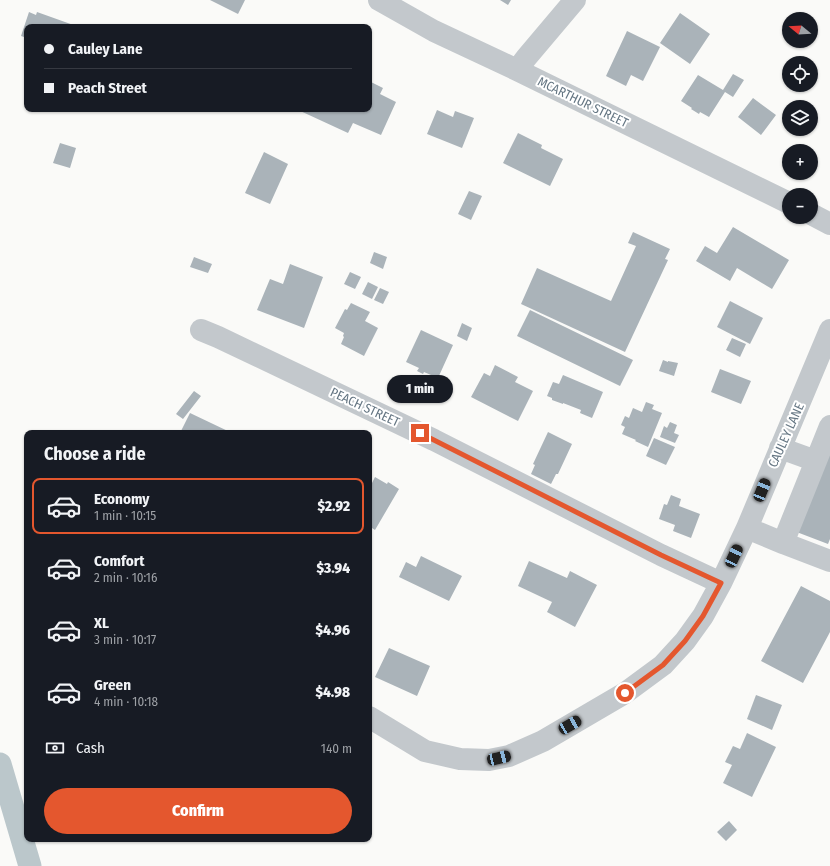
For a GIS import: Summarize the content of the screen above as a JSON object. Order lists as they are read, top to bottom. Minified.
{"streets":{"street":["MCARTHUR STREET","PEACH STREET","CAULEY LANE"]},"crossings":[["PEACH STREET","CAULEY LANE"]],"north":"left","page":{"map_buttons":["+","−"],"banner":["Cauley Lane","Peach Street"],"bubble":"1 min","heading":"Choose a ride","list":[{"name":"Economy","note":"1 min · 10:15","value":"$2.92"},{"name":"Comfort","note":"2 min · 10:16","value":"$3.94"},{"name":"XL","note":"3 min · 10:17","value":"$4.96"},{"name":"Green","note":"4 min · 10:18","value":"$4.98"}],"pay":["Cash","140 m"],"buttons":"Confirm"}}
